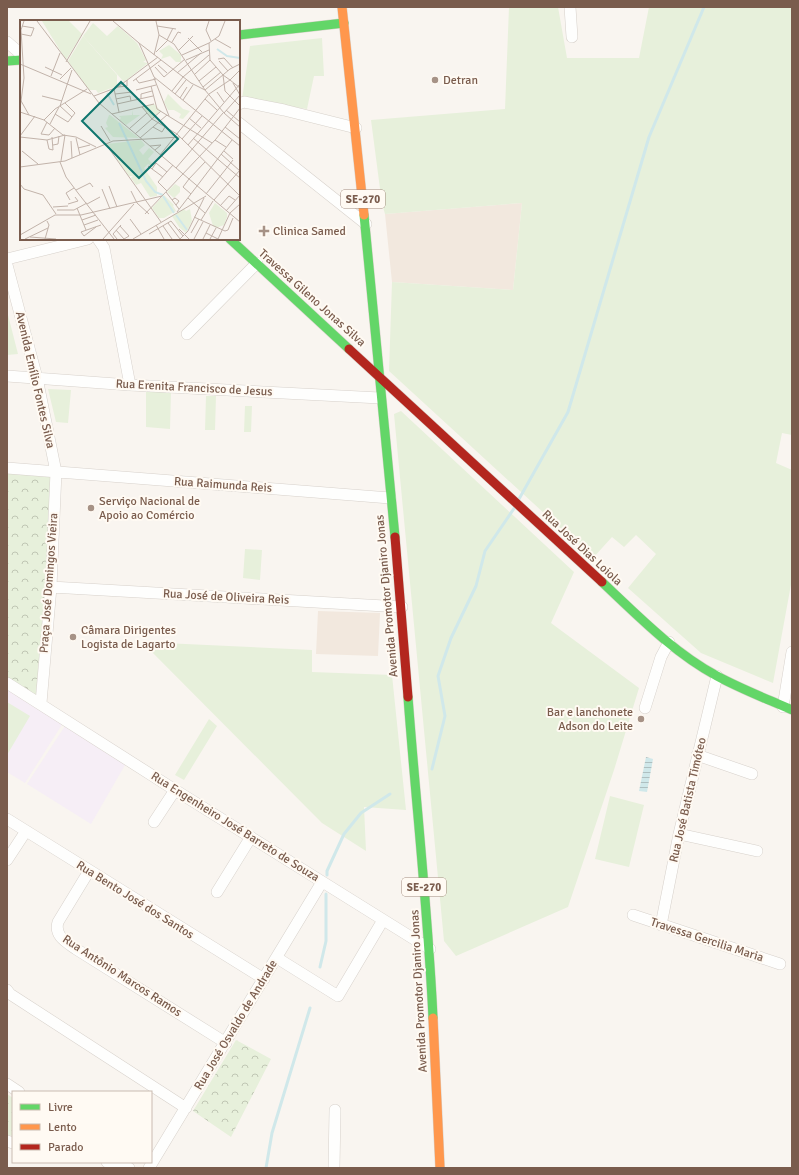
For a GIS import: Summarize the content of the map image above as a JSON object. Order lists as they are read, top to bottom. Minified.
{"streets":{"main road":["SE-270","Travessa Gileno Jonas Silva","Rua José Dias Loiola","Avenida Promotor Djaniro Jonas"],"street":["Avenida Emílio Fontes Silva","Rua Erenita Francisco de Jesus","Rua Raimunda Reis","Praça José Domingos Vieira","Rua José de Oliveira Reis","Rua José Batista Timóteo","Rua Engenheiro José Barreto de Souza","Rua Bento José dos Santos","Travessa Gercilia Maria","Rua Antônio Marcos Ramos","Rua José Osvaldo de Andrade"]},"crossings":[["SE-270","Avenida Promotor Djaniro Jonas"],["Travessa Gileno Jonas Silva","Rua José Dias Loiola"],["Travessa Gileno Jonas Silva","Avenida Promotor Djaniro Jonas"],["Avenida Emílio Fontes Silva","Rua Erenita Francisco de Jesus"],["Avenida Emílio Fontes Silva","Rua Raimunda Reis"],["Avenida Emílio Fontes Silva","Praça José Domingos Vieira"],["Rua Erenita Francisco de Jesus","Avenida Promotor Djaniro Jonas"],["Rua Raimunda Reis","Praça José Domingos Vieira"],["Rua Raimunda Reis","Avenida Promotor Djaniro Jonas"],["Rua José Dias Loiola","Avenida Promotor Djaniro Jonas"],["Rua José Dias Loiola","Rua José Batista Timóteo"],["Praça José Domingos Vieira","Rua José de Oliveira Reis"],["Praça José Domingos Vieira","Rua Engenheiro José Barreto de Souza"],["Avenida Promotor Djaniro Jonas","Rua José de Oliveira Reis"],["Avenida Promotor Djaniro Jonas","Rua Engenheiro José Barreto de Souza"],["Rua José Batista Timóteo","Travessa Gercilia Maria"],["Rua Engenheiro José Barreto de Souza","Rua José Osvaldo de Andrade"],["Rua Bento José dos Santos","Rua Antônio Marcos Ramos"],["Rua Bento José dos Santos","Rua José Osvaldo de Andrade"],["Rua Antônio Marcos Ramos","Rua José Osvaldo de Andrade"]],"places":{"other":["Detran","Serviço Nacional de Apoio ao Comércio","Câmara Dirigentes Logista de Lagarto","Bar e lanchonete Adson do Leite"],"health":["Clinica Samed"]},"legend":["Livre","Lento","Parado"]}
